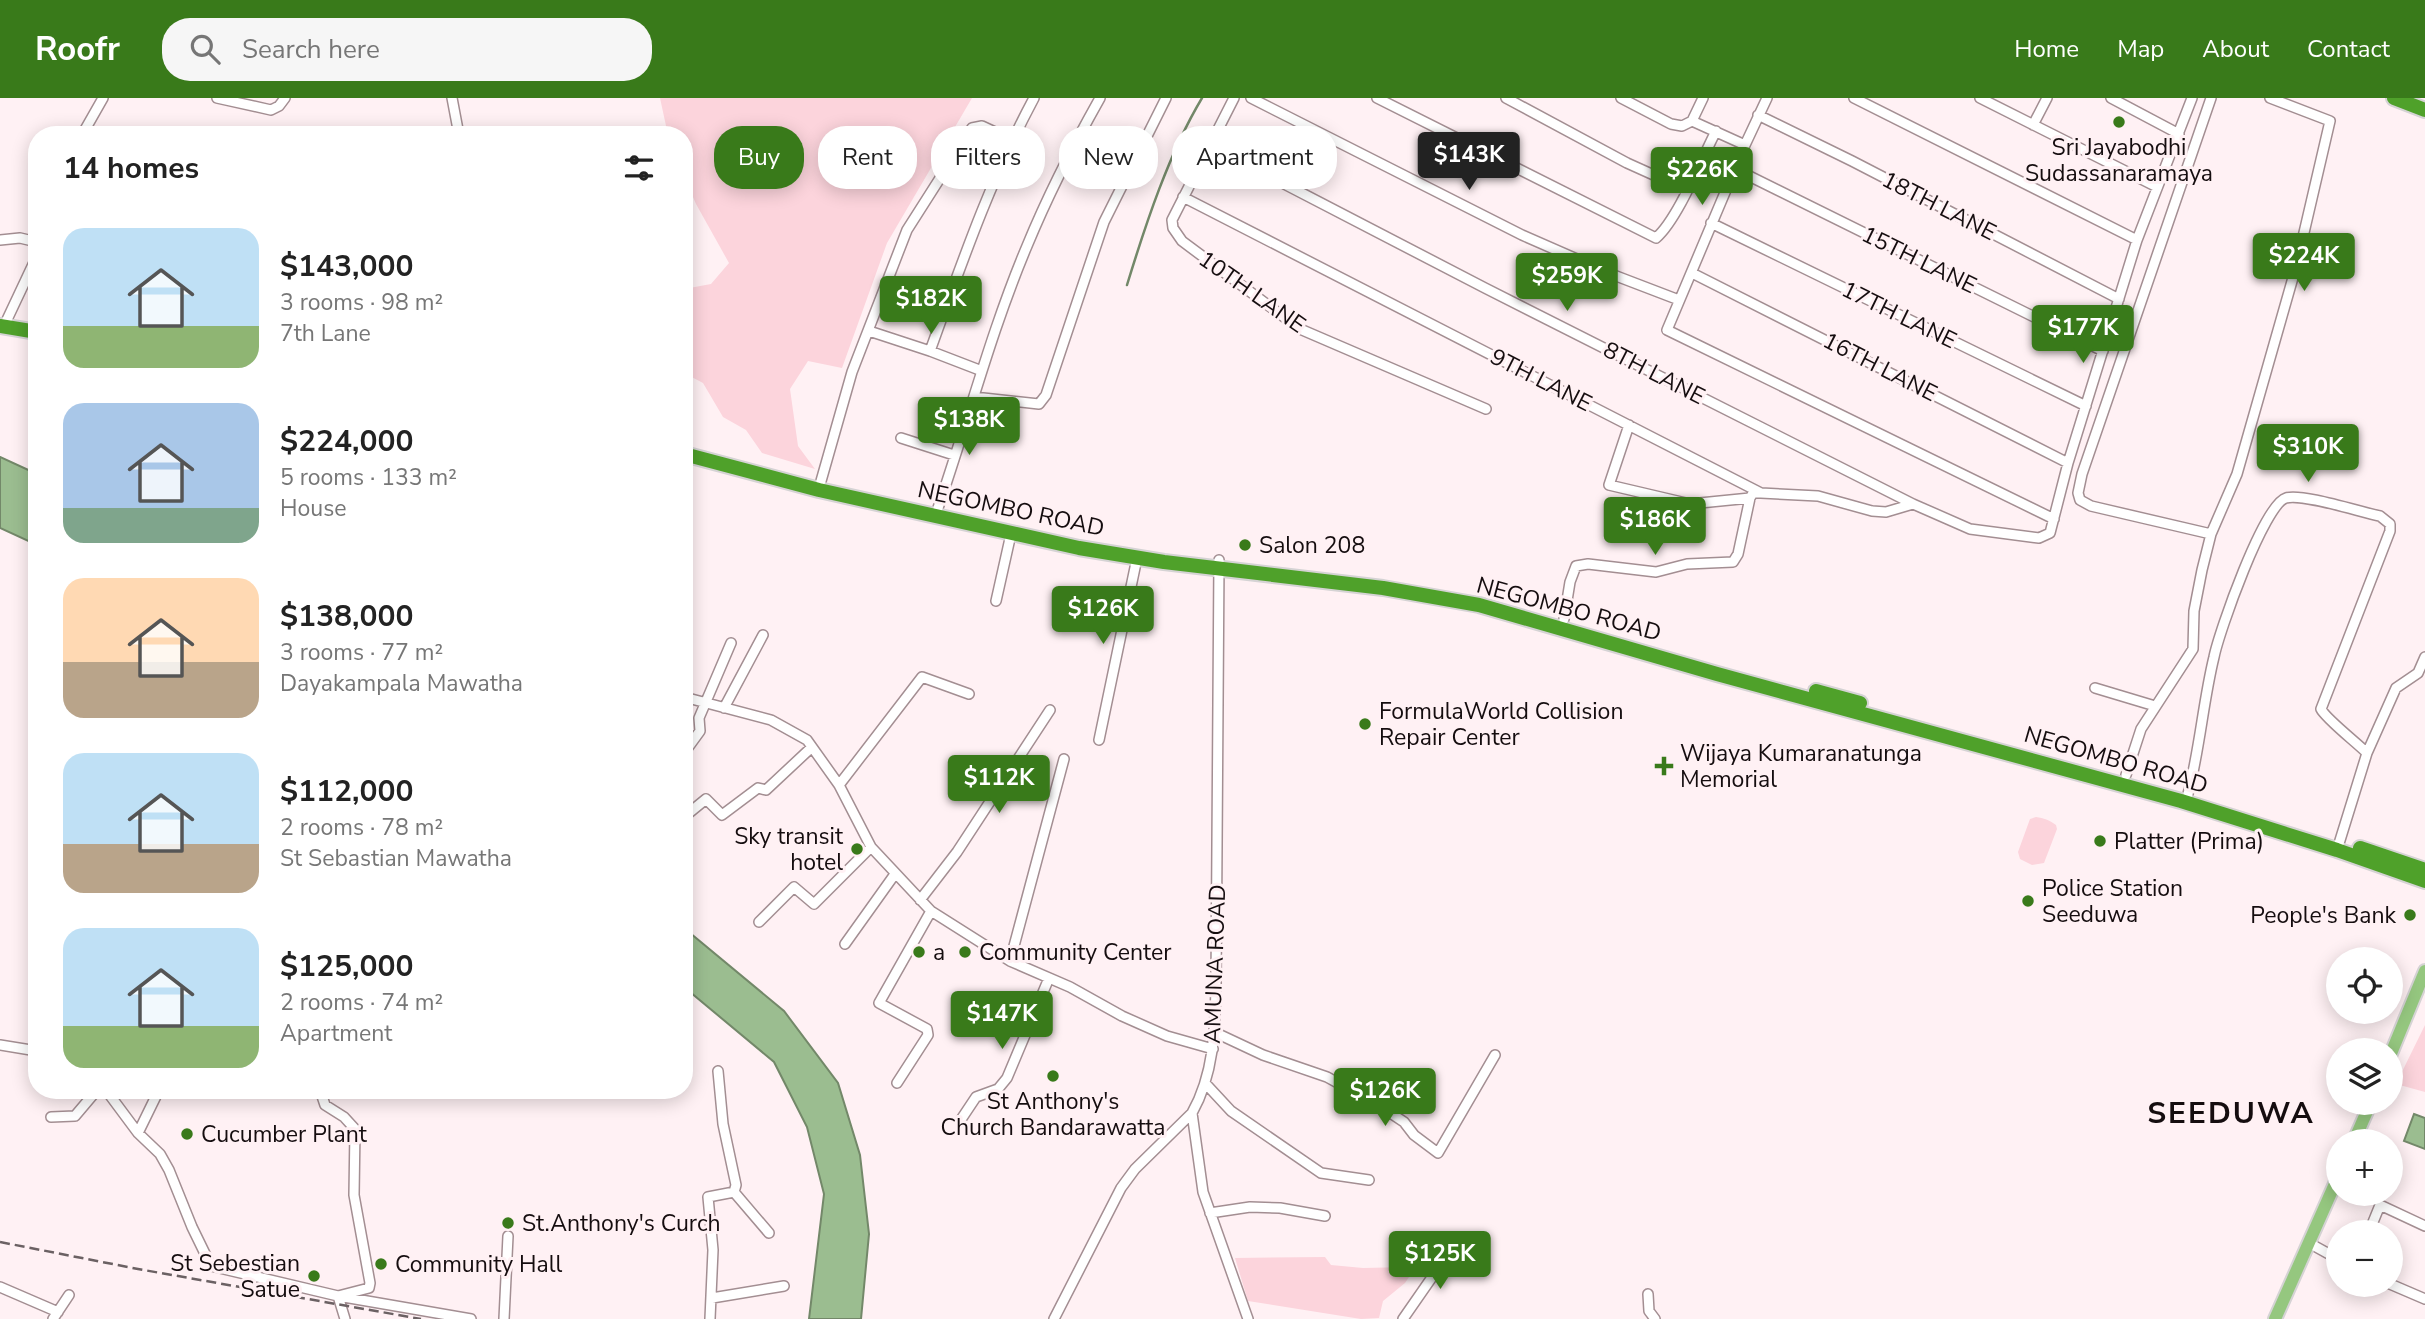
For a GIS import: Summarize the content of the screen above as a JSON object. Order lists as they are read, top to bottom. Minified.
{"streets":{"highway":["NEGOMBO ROAD"],"street":["18TH LANE","15TH LANE","10TH LANE","17TH LANE","16TH LANE","8TH LANE","9TH LANE","AMUNA ROAD"]},"crossings":[["10TH LANE","9TH LANE"],["8TH LANE","9TH LANE"],["NEGOMBO ROAD","AMUNA ROAD"]],"districts":["SEEDUWA"],"places":{"other":["Sri Jayabodhi Sudassanaramaya","Salon 208","FormulaWorld Collision Repair Center","Platter (Prima)","Sky transit hotel","Police Station Seeduwa","People's Bank","a","Community Center","St Anthony's Church Bandarawatta","Cucumber Plant","St.Anthony's Curch","Community Hall","St Sebestian Satue"],"health":["Wijaya Kumaranatunga Memorial"]},"page":{"header":"Roofr","search":"Search here","nav":["Home","Map","About","Contact"],"chip":["Buy","Rent","Filters","New","Apartment"],"heading":"14 homes","price":["$143K","$226K","$224K","$259K","$182K","$177K","$138K","$310K","$186K","$126K","$112K","$147K","$126K","$125K"],"list":[{"name":"$143,000","note":"3 rooms · 98 m² · 7th Lane"},{"name":"$224,000","note":"5 rooms · 133 m² · House"},{"name":"$138,000","note":"3 rooms · 77 m² · Dayakampala Mawatha"},{"name":"$112,000","note":"2 rooms · 78 m² · St Sebastian Mawatha"},{"name":"$125,000","note":"2 rooms · 74 m² · Apartment"}],"map_buttons":["+","−"]}}
